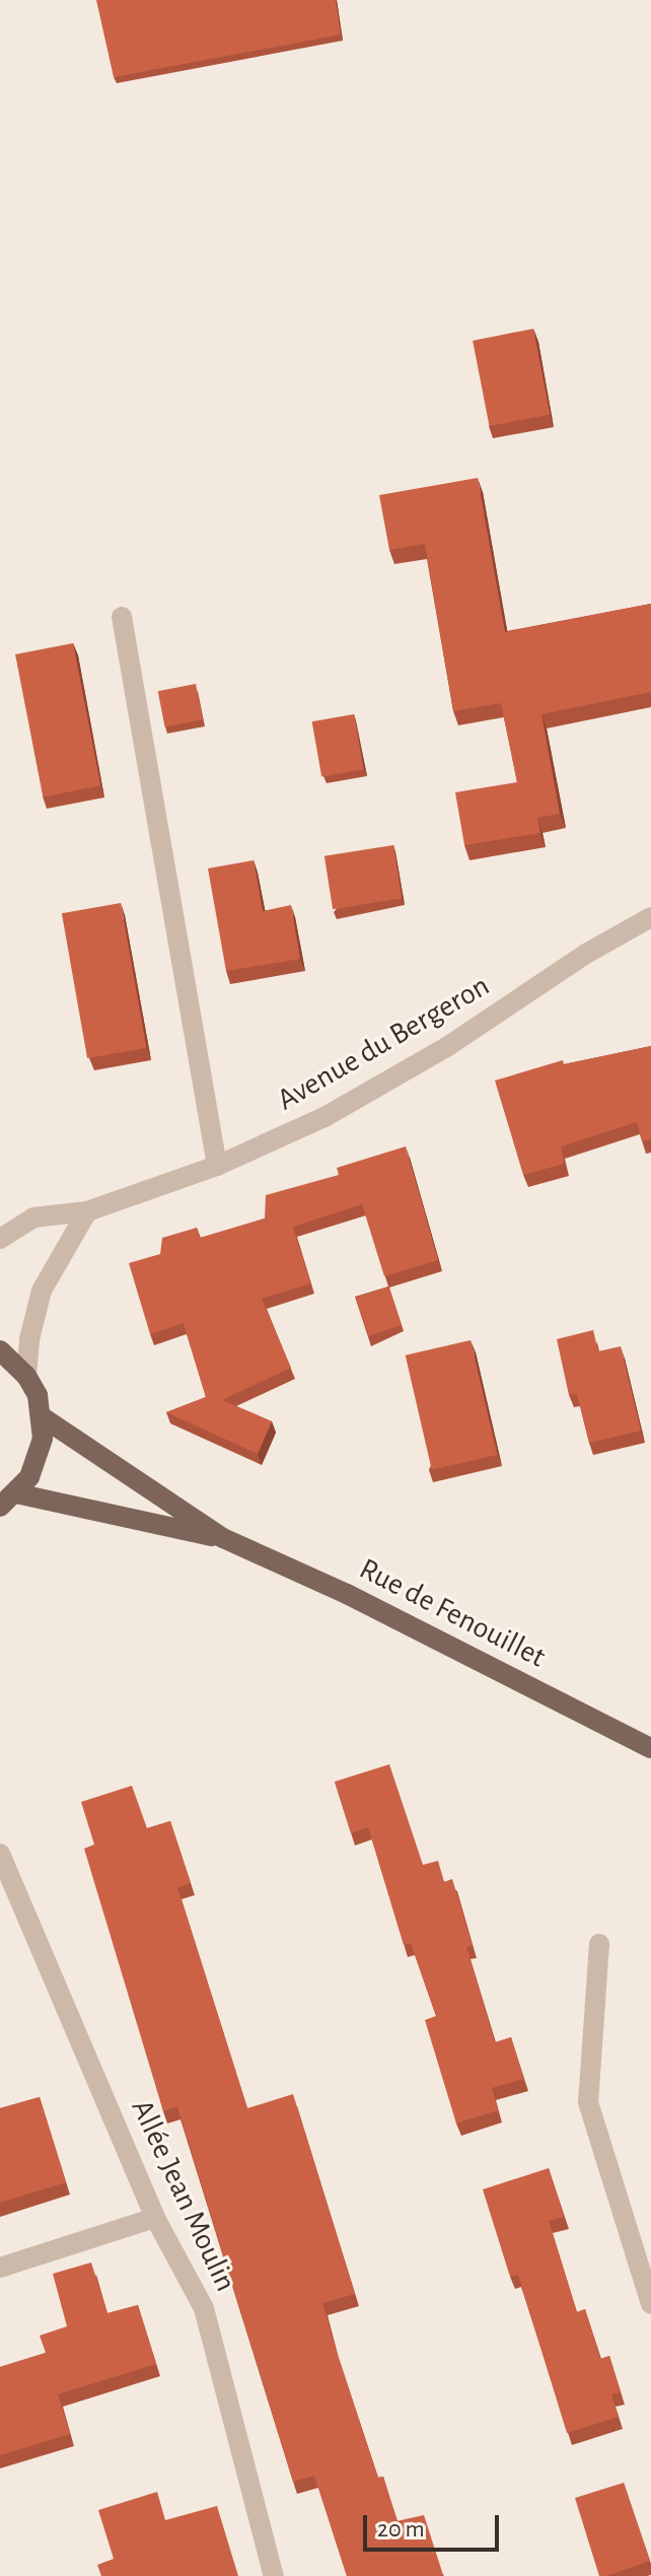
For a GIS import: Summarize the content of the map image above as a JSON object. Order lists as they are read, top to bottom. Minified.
{"streets":{"main road":["Rue de Fenouillet"],"street":["Avenue du Bergeron","Allée Jean Moulin"]},"scale_bar":"20 m"}
